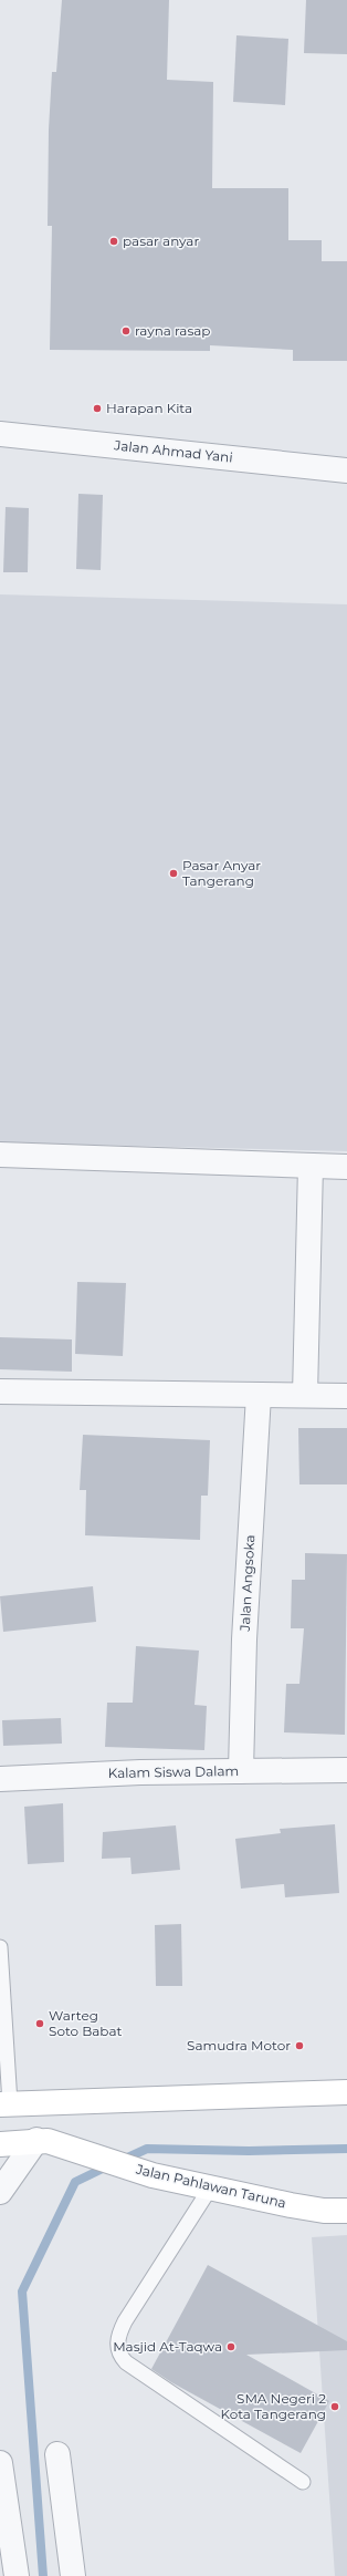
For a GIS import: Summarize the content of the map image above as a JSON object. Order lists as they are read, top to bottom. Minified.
{"streets":{"main road":["Jalan Pahlawan Taruna"],"street":["Jalan Ahmad Yani","Jalan Angsoka","Kalam Siswa Dalam"]},"crossings":[["Jalan Angsoka","Kalam Siswa Dalam"]],"places":["pasar anyar","rayna rasap","Harapan Kita","Pasar Anyar Tangerang","Warteg Soto Babat","Samudra Motor","Masjid At-Taqwa","SMA Negeri 2 Kota Tangerang"]}
